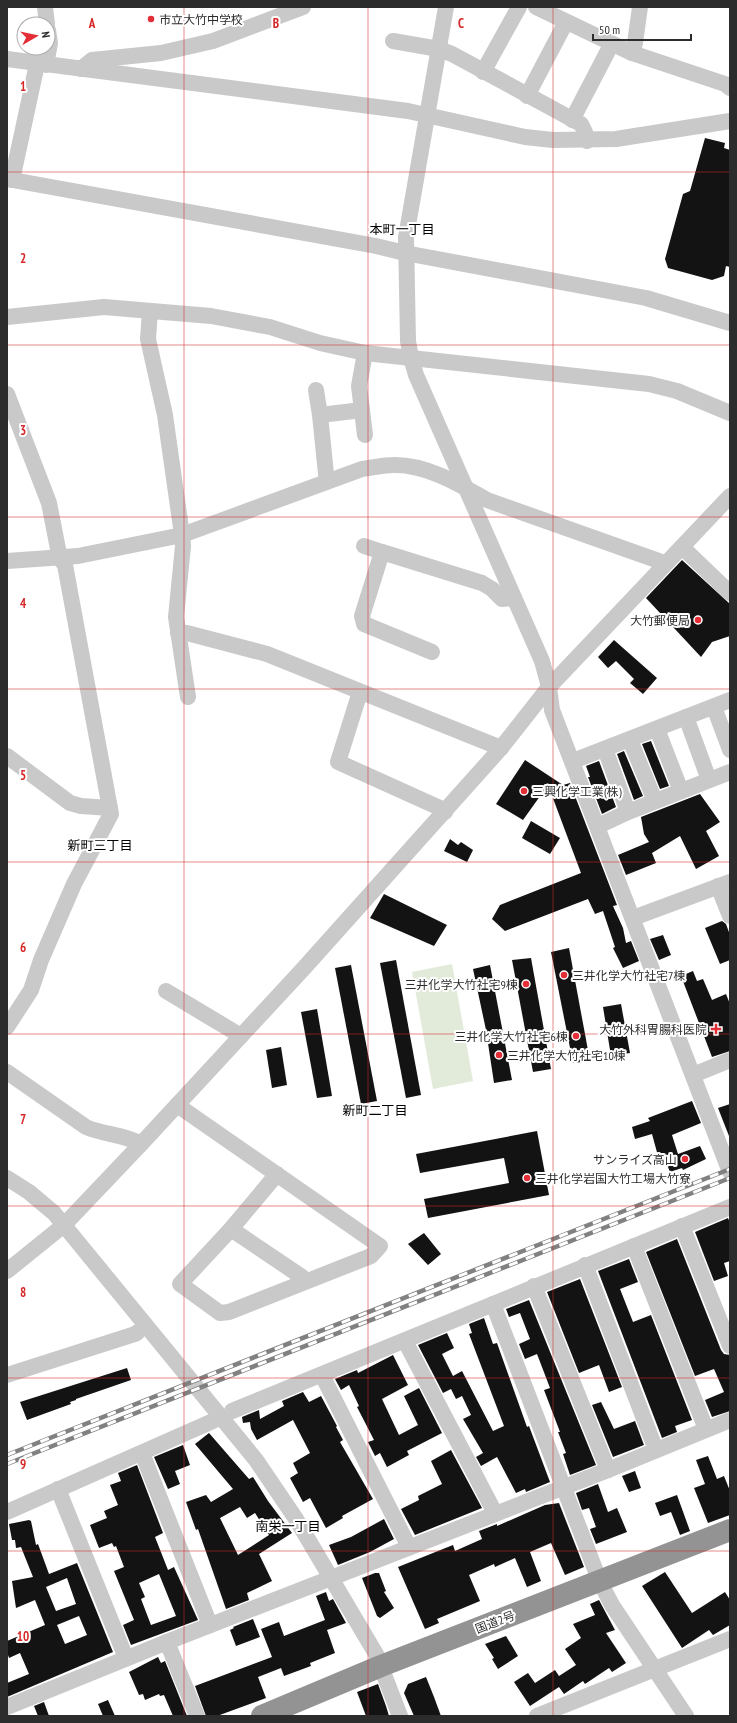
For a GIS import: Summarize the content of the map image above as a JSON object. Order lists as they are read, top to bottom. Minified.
{"streets":{"highway":["国道2号"]},"districts":["本町一丁目","新町三丁目","新町二丁目","南栄一丁目"],"places":{"other":["市立大竹中学校","大竹郵便局","三興化学工業(株)","三井化学大竹社宅7棟","三井化学大竹社宅9棟","三井化学大竹社宅6棟","三井化学大竹社宅10棟","サンライズ高山","三井化学岩国大竹工場大竹寮"],"health":["大竹外科胃腸科医院"]},"scale_bar":"50 m","north":"right","grid":{"columns":["A","B","C"],"rows":["1","2","3","4","5","6","7","8","9","10"]}}
